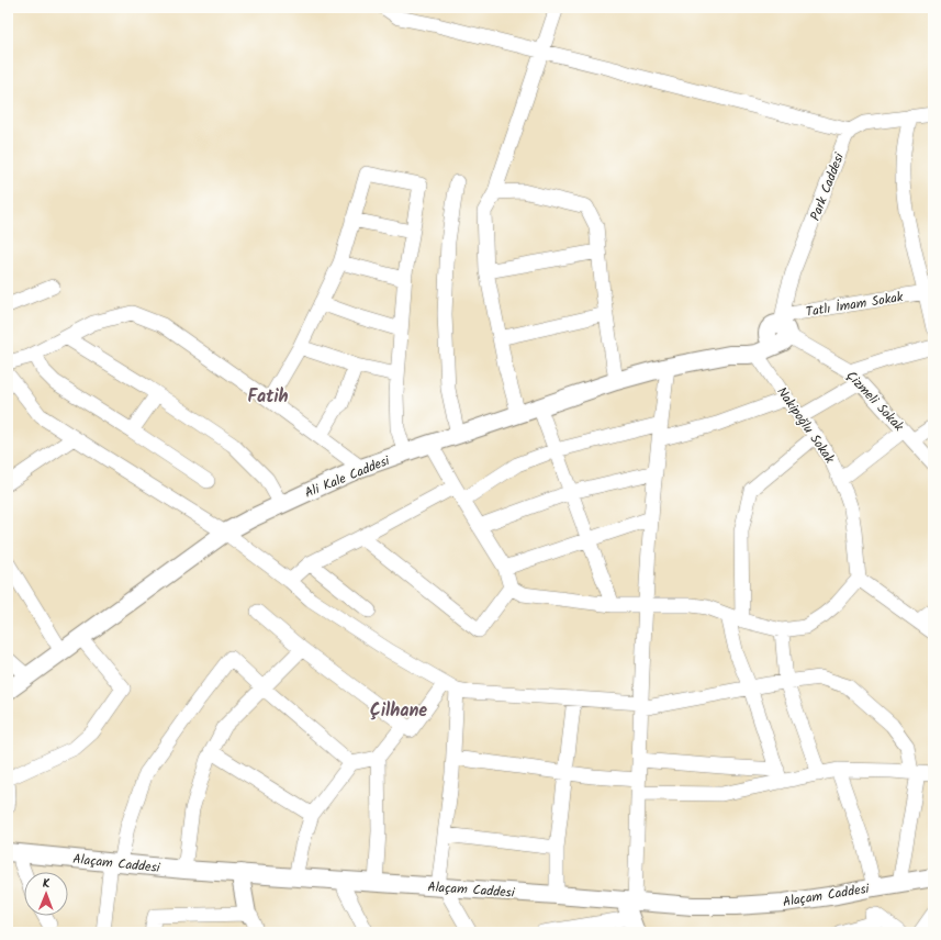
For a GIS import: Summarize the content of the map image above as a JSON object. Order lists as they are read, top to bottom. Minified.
{"streets":{"main road":["Ali Kale Caddesi","Alaçam Caddesi"],"street":["Park Caddesi","Tatlı İmam Sokak","Çizmeli Sokak","Nakipoğlu Sokak"]},"crossings":[["Park Caddesi","Tatlı İmam Sokak"],["Park Caddesi","Çizmeli Sokak"],["Park Caddesi","Ali Kale Caddesi"],["Tatlı İmam Sokak","Çizmeli Sokak"],["Tatlı İmam Sokak","Ali Kale Caddesi"],["Çizmeli Sokak","Ali Kale Caddesi"],["Nakipoğlu Sokak","Ali Kale Caddesi"]],"districts":["Fatih","Çilhane"],"north":"top"}
